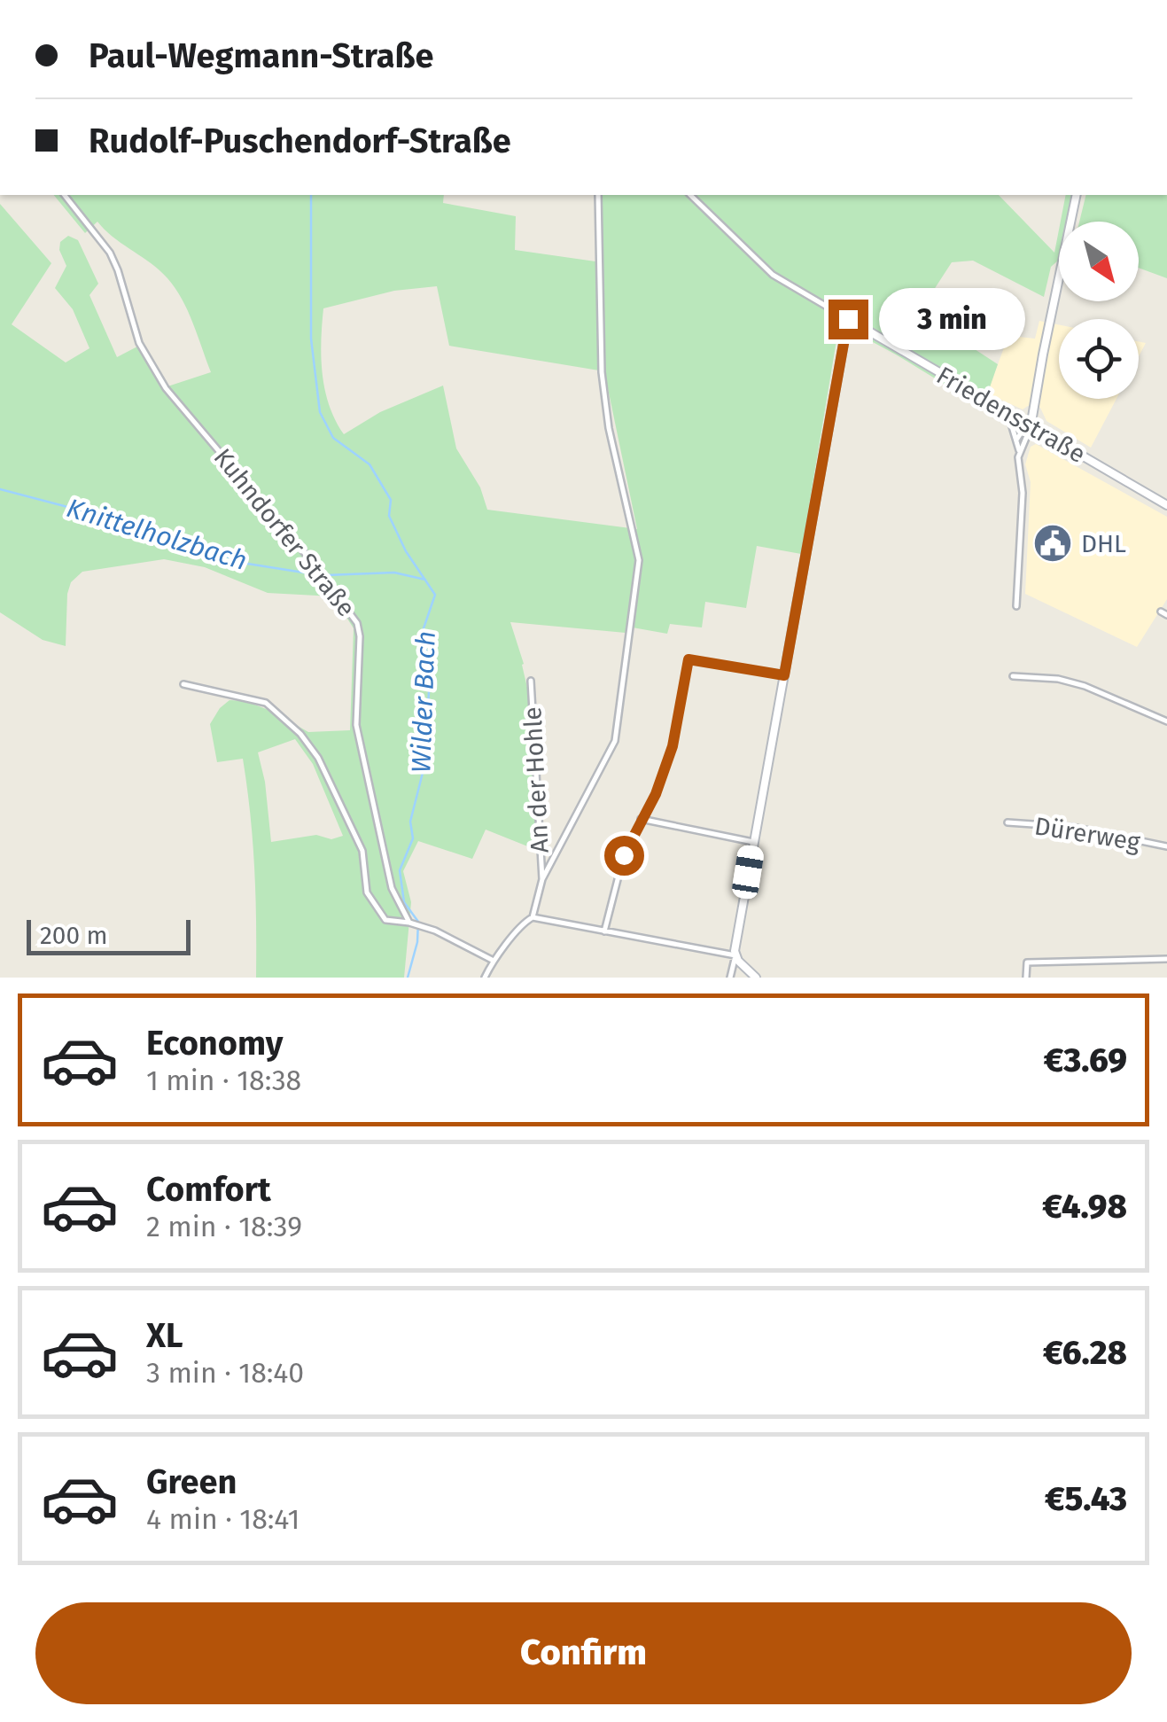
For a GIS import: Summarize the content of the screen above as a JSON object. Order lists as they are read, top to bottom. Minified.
{"streets":{"street":["Friedensstraße","Kuhndorfer Straße","An der Hohle","Dürerweg"]},"water":["Knittelholzbach","Wilder Bach"],"places":{"public building":["DHL"]},"scale_bar":"200 m","north":"bottom right","page":{"banner":["Paul-Wegmann-Straße","Rudolf-Puschendorf-Straße"],"bubble":"3 min","scale":"200 m","list":[{"name":"Economy","note":"1 min · 18:38","value":"€3.69"},{"name":"Comfort","note":"2 min · 18:39","value":"€4.98"},{"name":"XL","note":"3 min · 18:40","value":"€6.28"},{"name":"Green","note":"4 min · 18:41","value":"€5.43"}],"buttons":"Confirm"}}
